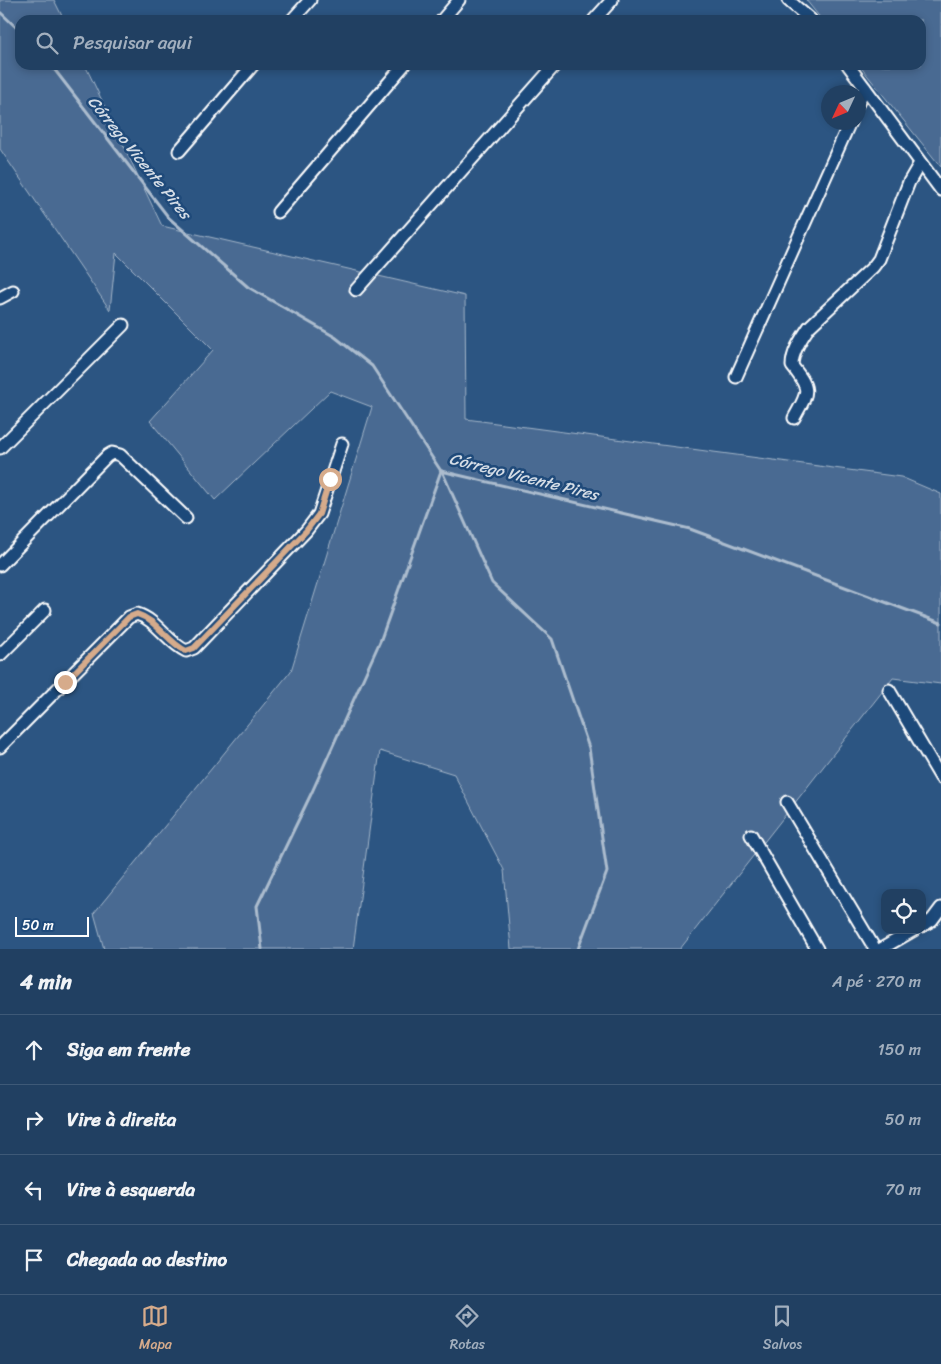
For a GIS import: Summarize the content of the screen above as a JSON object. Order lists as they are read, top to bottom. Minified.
{"water":["Córrego Vicente Pires"],"scale_bar":"50 m","north":"bottom left","page":{"search":"Pesquisar aqui","scale":"50 m","heading":["4 min","A pé · 270 m"],"list":[["Siga em frente","150 m"],["Vire à direita","50 m"],["Vire à esquerda","70 m"],"Chegada ao destino"],"nav":["Mapa","Rotas","Salvos"]}}
